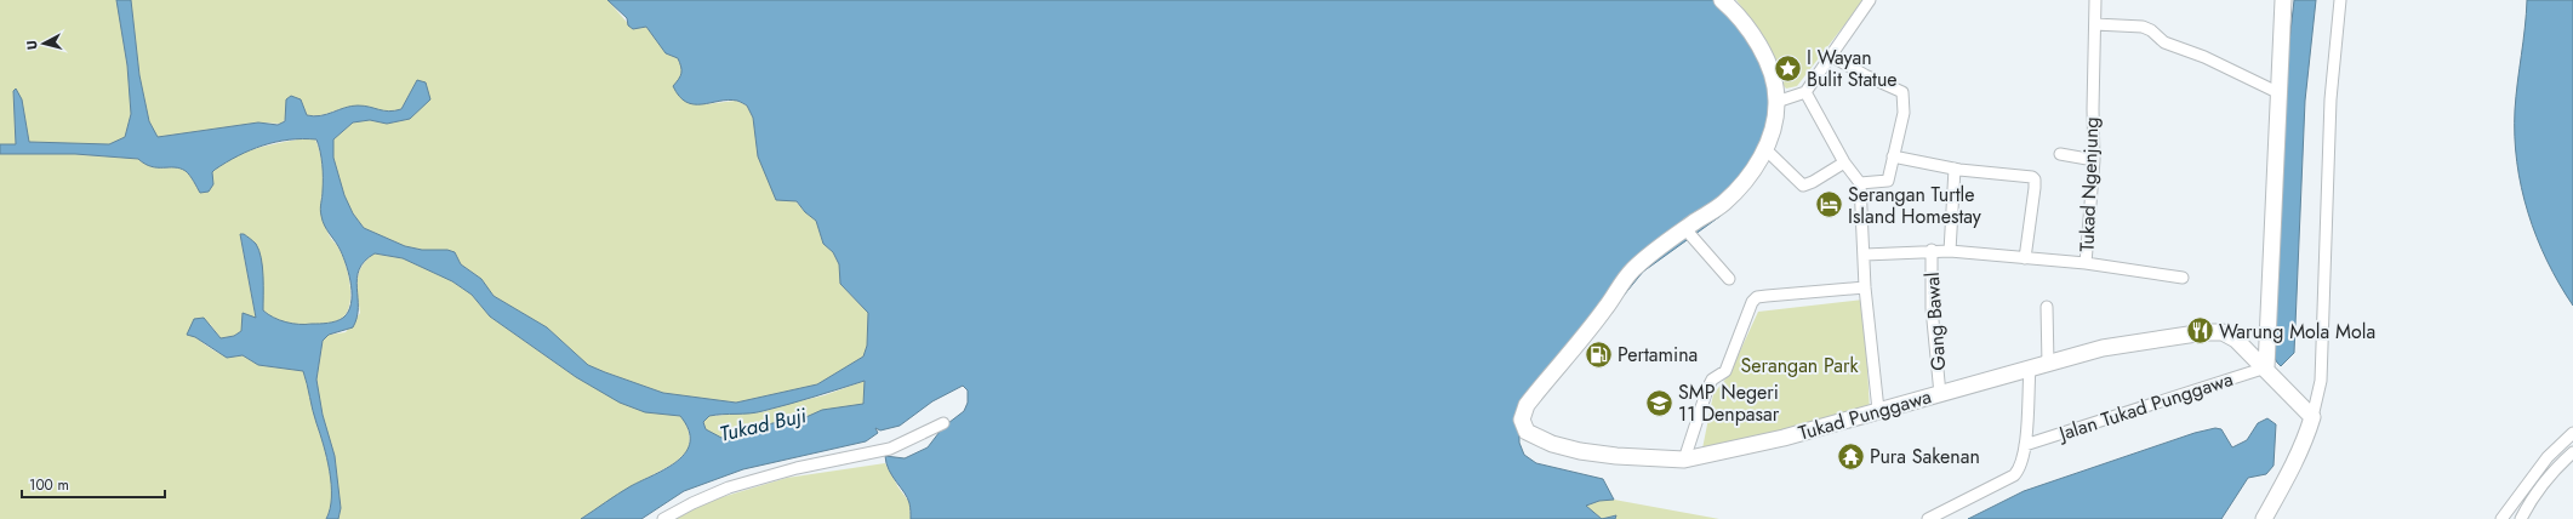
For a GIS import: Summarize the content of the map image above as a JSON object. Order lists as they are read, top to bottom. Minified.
{"streets":{"street":["Tukad Ngenjung","Gang Bawal","Jalan Tukad Punggawa","Tukad Punggawa"]},"crossings":[["Tukad Ngenjung","Gang Bawal"],["Gang Bawal","Tukad Punggawa"],["Jalan Tukad Punggawa","Tukad Punggawa"]],"water":["Tukad Buji"],"parks":["Serangan Park"],"places":{"place":["I Wayan Bulit Statue"],"hotel":["Serangan Turtle Island Homestay"],"restaurant":["Warung Mola Mola"],"fuel station":["Pertamina"],"school or university":["SMP Negeri 11 Denpasar"],"temple":["Pura Sakenan"]},"scale_bar":"100 m","north":"left"}
